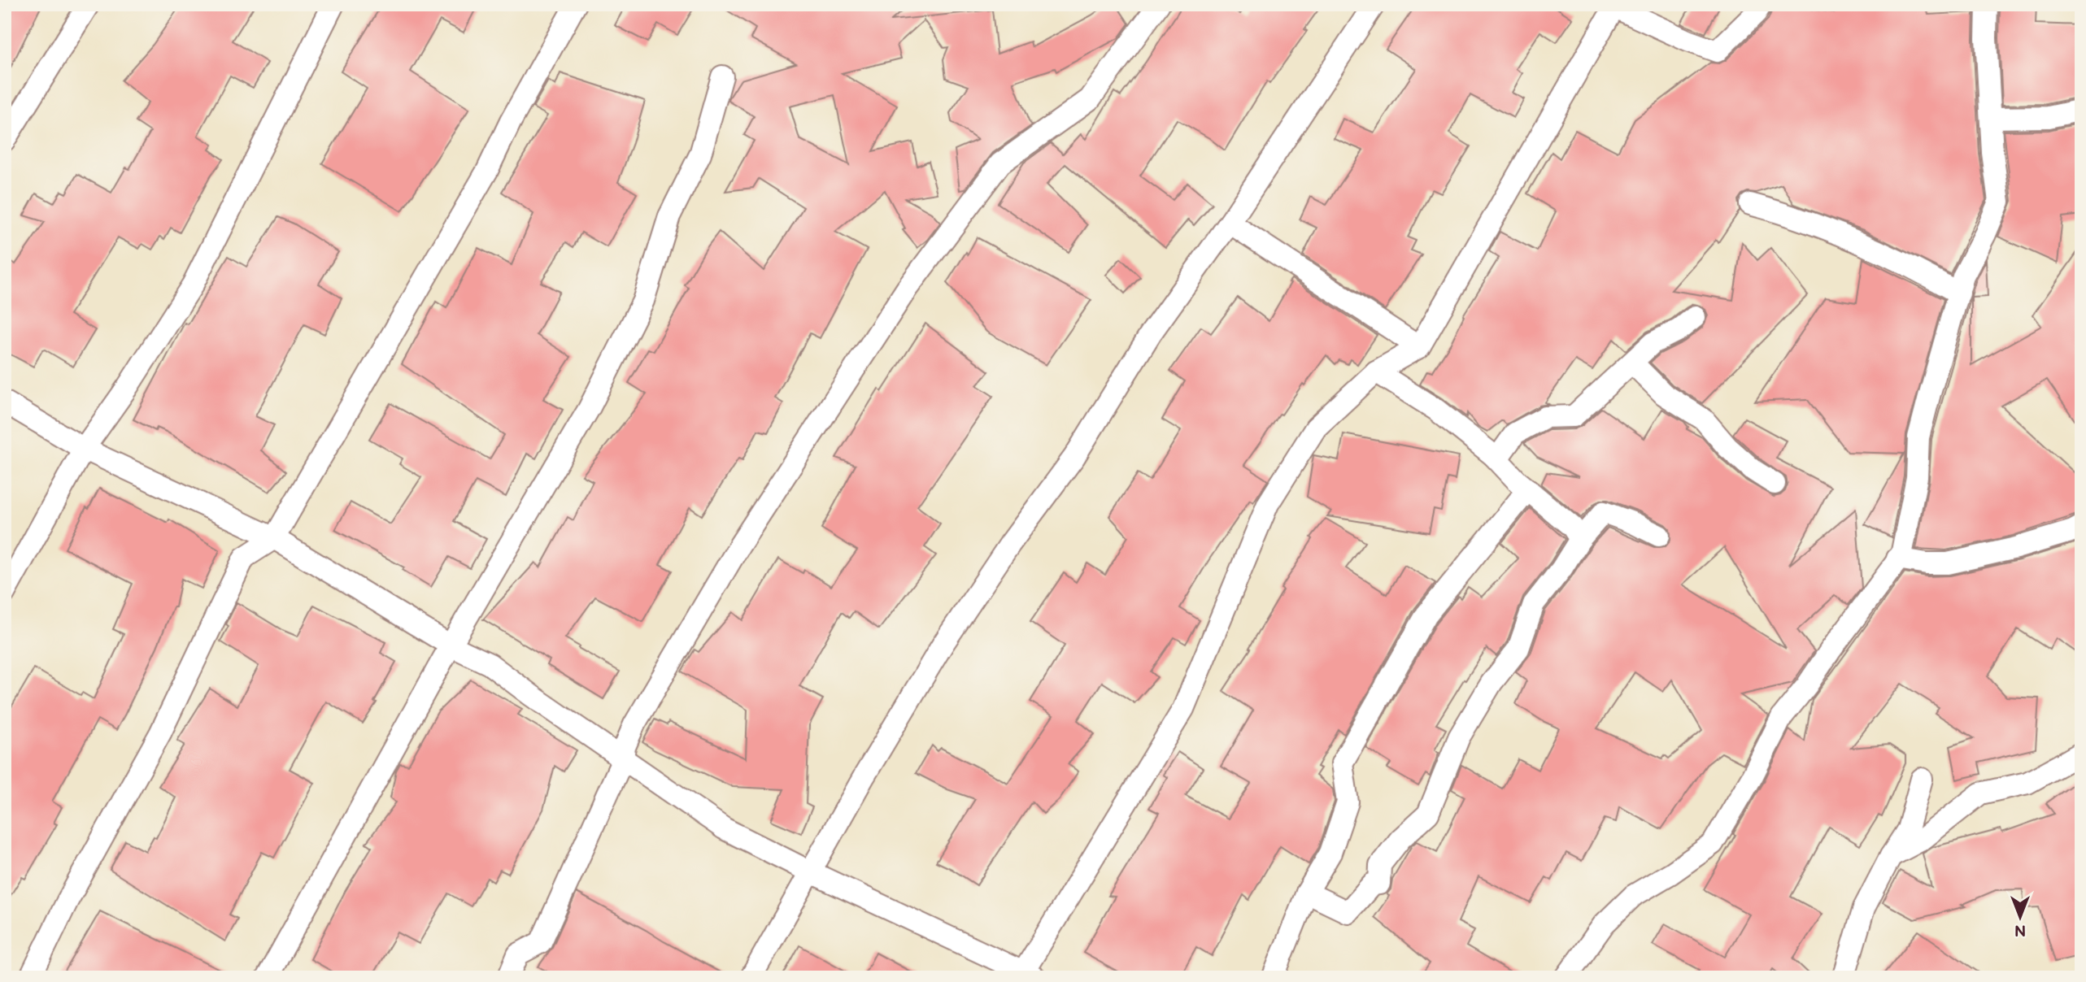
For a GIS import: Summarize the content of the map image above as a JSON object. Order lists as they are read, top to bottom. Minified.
{"north":"bottom"}
